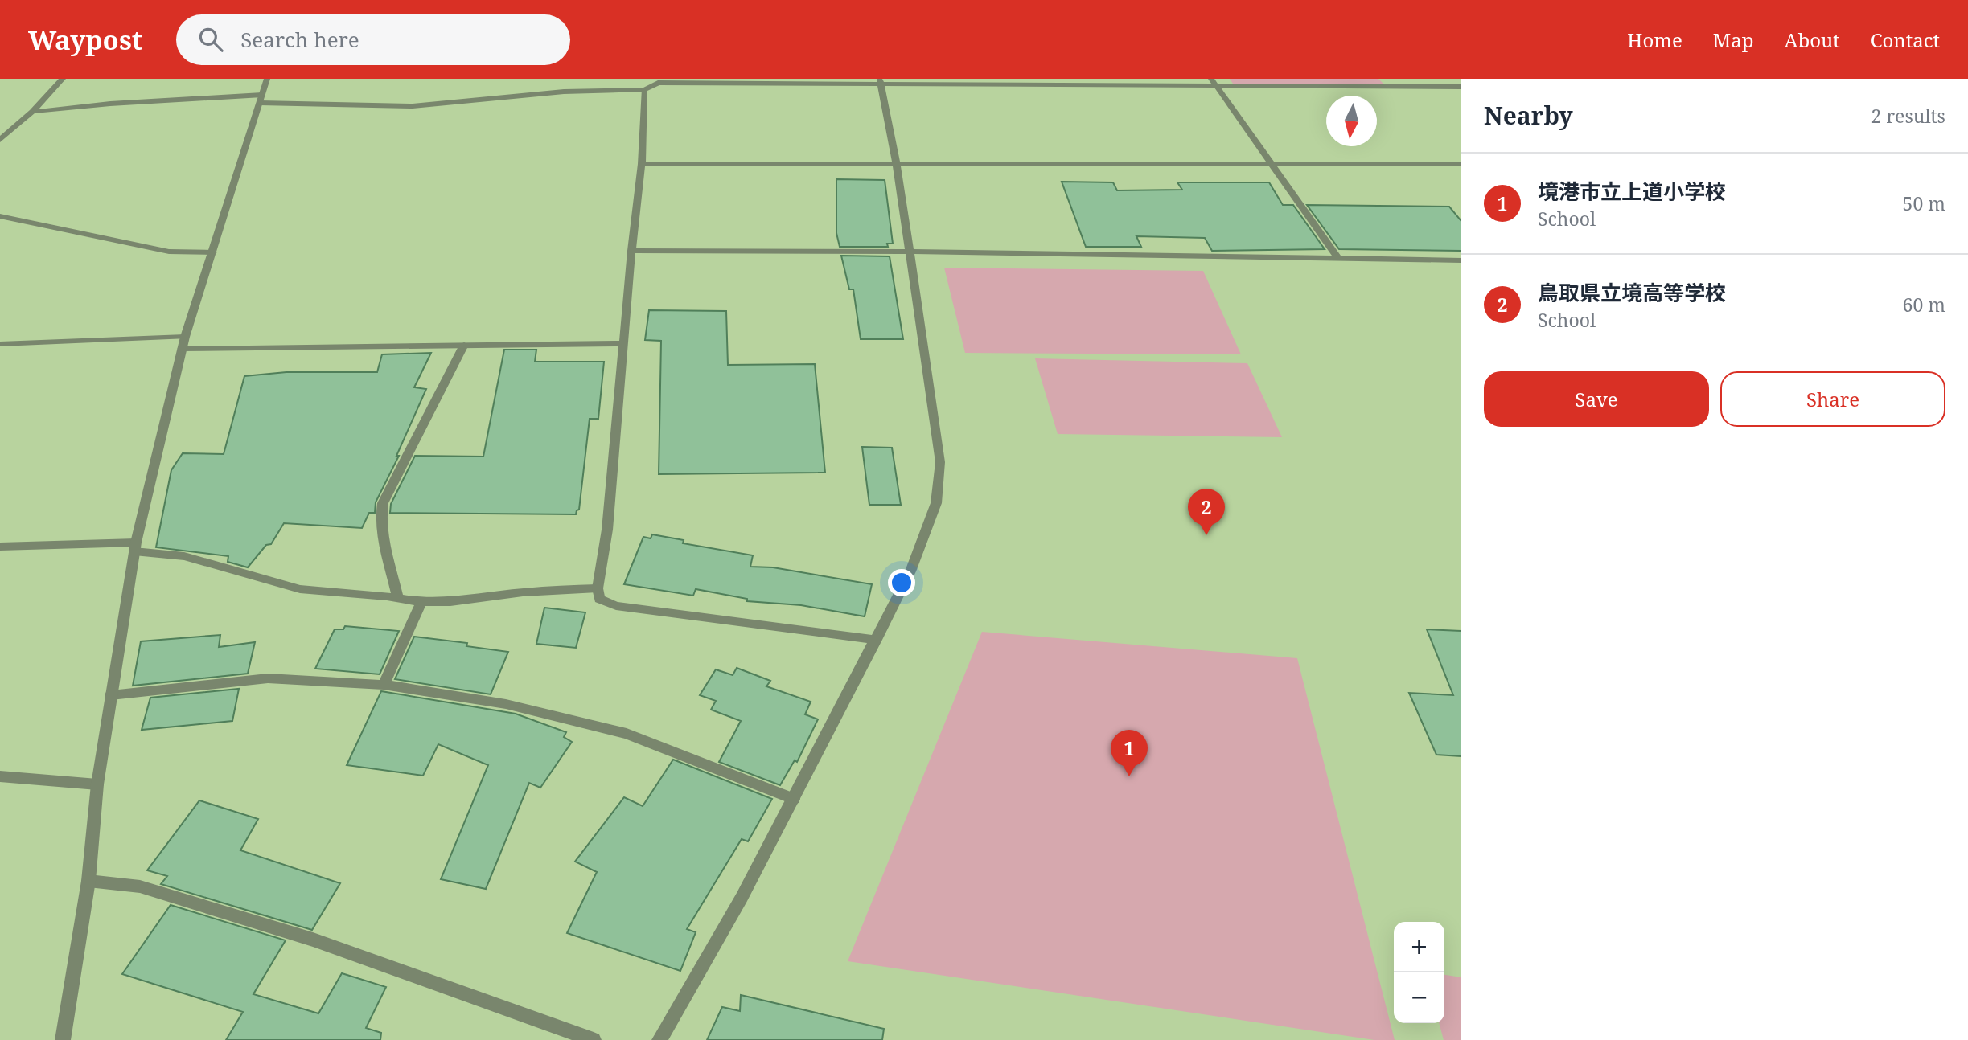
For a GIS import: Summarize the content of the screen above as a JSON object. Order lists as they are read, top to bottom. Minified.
{"north":"bottom","page":{"header":"Waypost","search":"Search here","nav":["Home","Map","About","Contact"],"heading":["Nearby","2 results"],"list":[{"mark":"1","name":"境港市立上道小学校","note":"School","value":"50 m"},{"mark":"2","name":"鳥取県立境高等学校","note":"School","value":"60 m"}],"buttons":["Save","Share"],"pins":["2","1"],"map_buttons":["+","−"]}}
